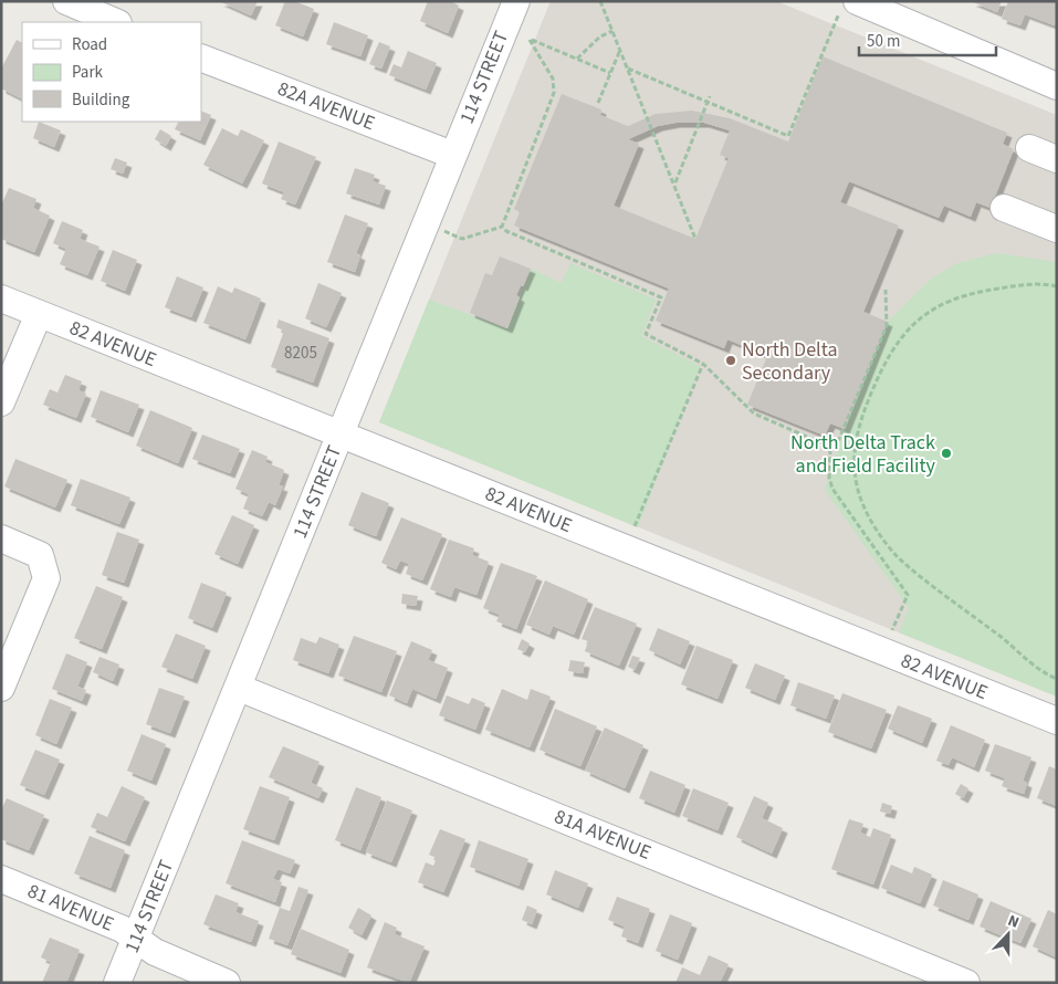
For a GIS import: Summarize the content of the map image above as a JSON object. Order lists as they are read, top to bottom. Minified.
{"streets":{"street":["114 STREET","82A AVENUE","82 AVENUE","81A AVENUE","81 AVENUE"]},"crossings":[["114 STREET","82A AVENUE"],["114 STREET","82 AVENUE"],["114 STREET","81A AVENUE"],["114 STREET","81 AVENUE"]],"places":["North Delta Secondary","North Delta Track and Field Facility"],"house_numbers":["8205"],"legend":["Road","Park","Building"],"scale_bar":"50 m","north":"top"}
